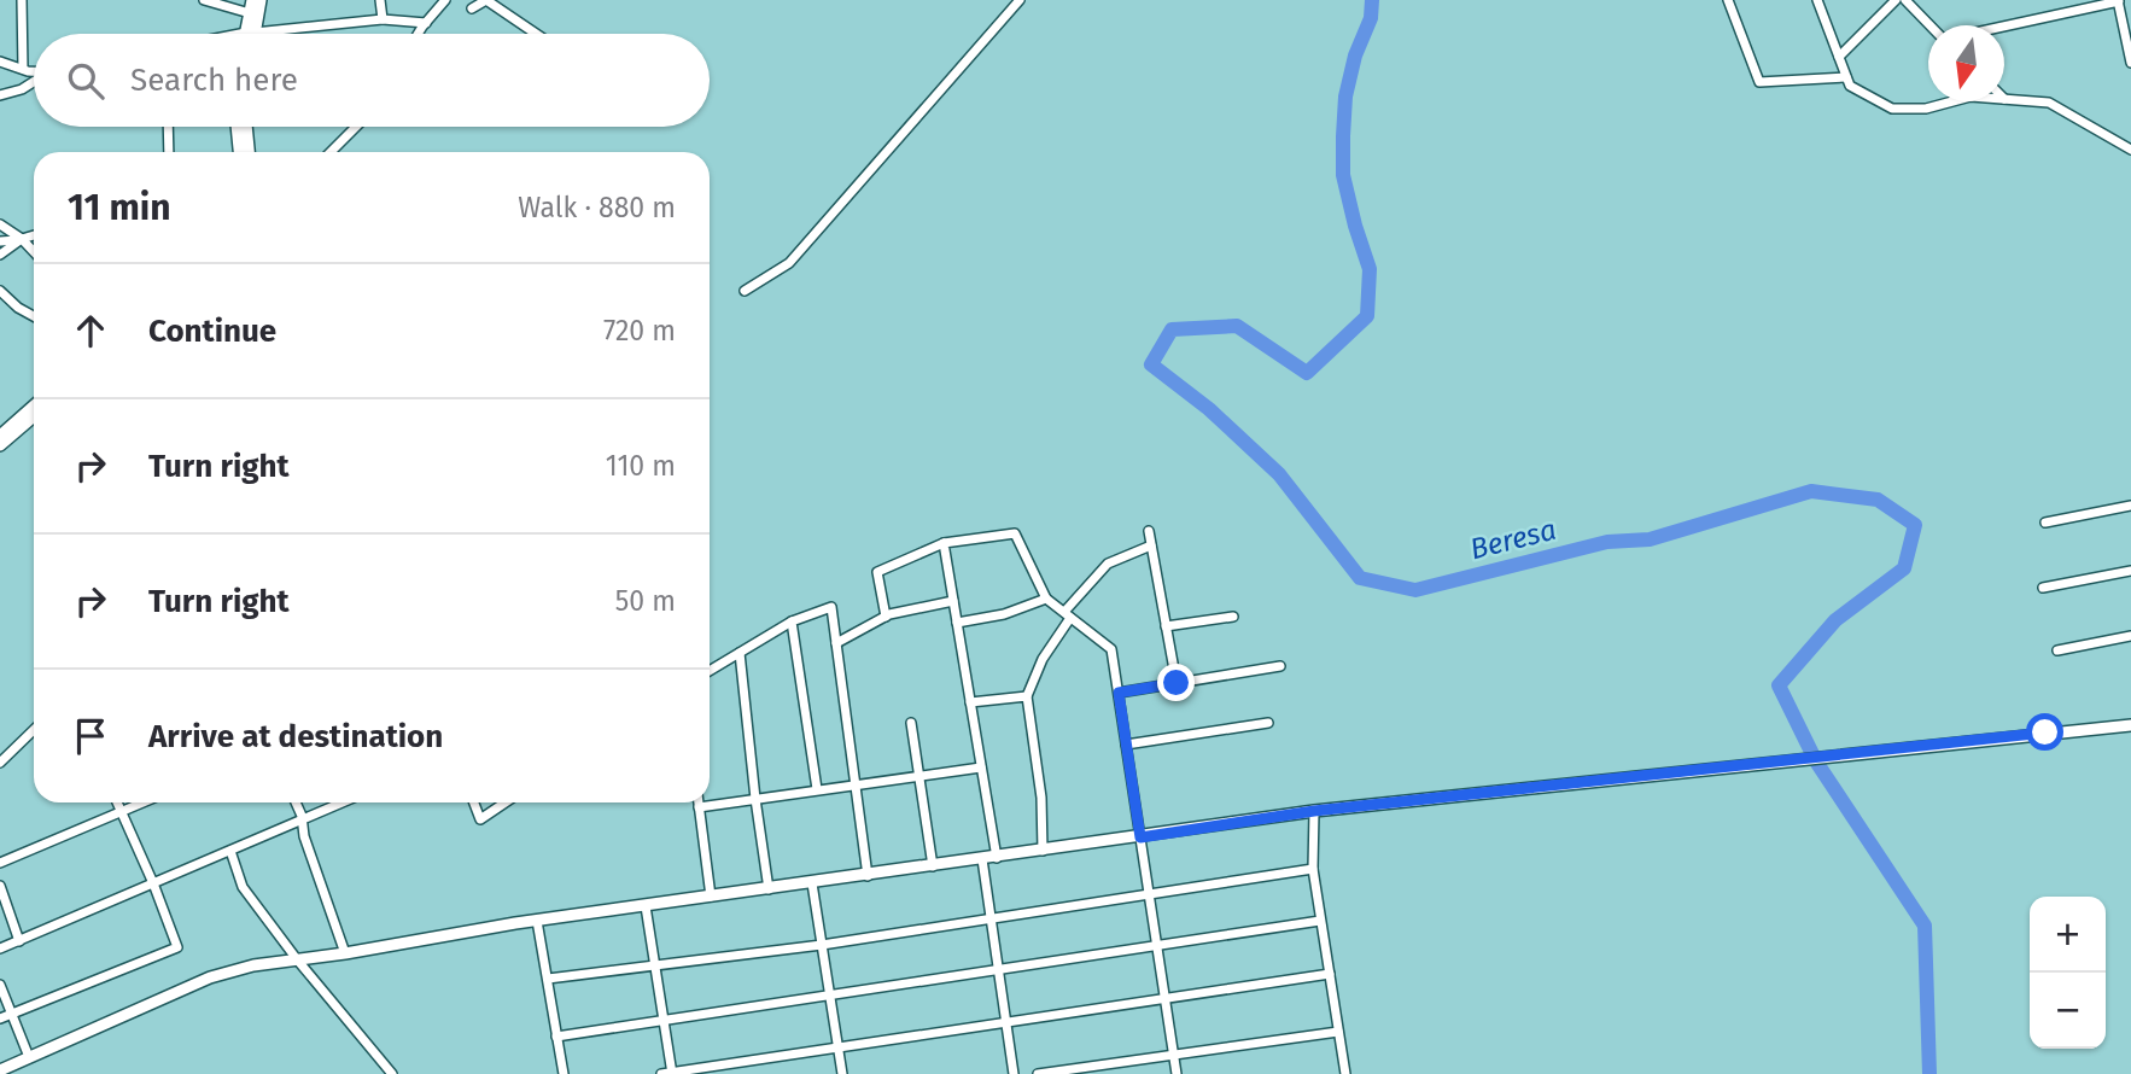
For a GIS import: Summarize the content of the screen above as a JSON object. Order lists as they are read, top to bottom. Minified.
{"water":["Beresa"],"north":"bottom","page":{"search":"Search here","heading":["11 min","Walk · 880 m"],"list":[["Continue","720 m"],["Turn right","110 m"],["Turn right","50 m"],"Arrive at destination"],"map_buttons":["+","−"]}}
